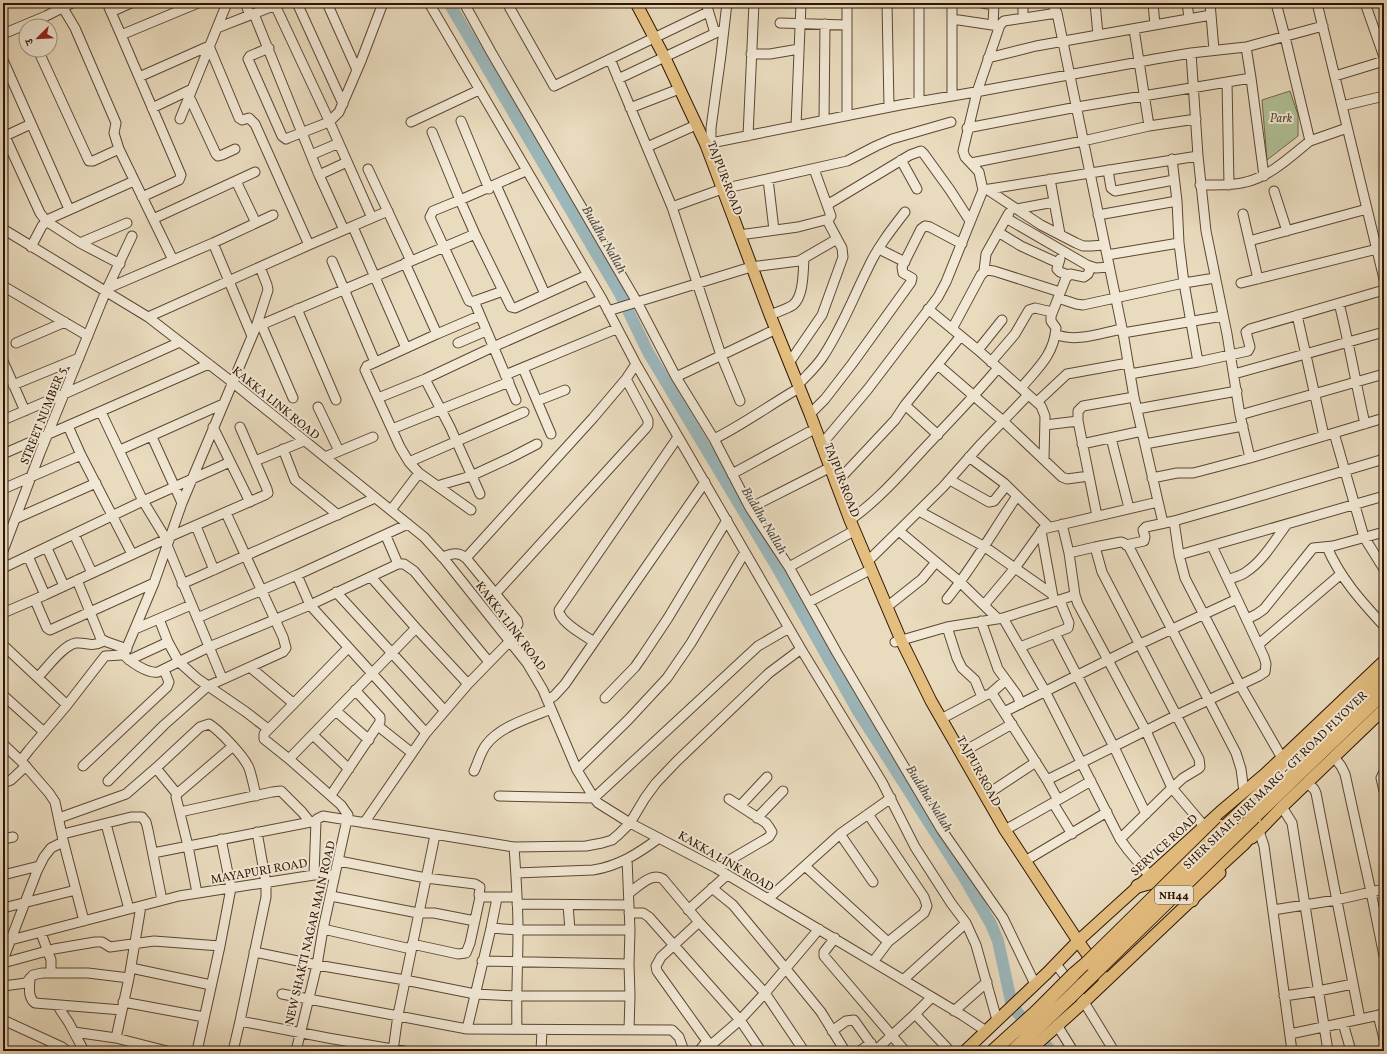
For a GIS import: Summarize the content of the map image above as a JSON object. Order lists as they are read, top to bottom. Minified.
{"streets":{"highway":["SHER SHAH SURI MARG - GT ROAD FLYOVER","NH44"],"main road":["TAJPUR ROAD","SERVICE ROAD"],"street":["KAKKA LINK ROAD","STREET NUMBER 5","MAYAPURI ROAD","NEW SHAKTI NAGAR MAIN ROAD"]},"crossings":[["TAJPUR ROAD","SERVICE ROAD"],["KAKKA LINK ROAD","STREET NUMBER 5"],["KAKKA LINK ROAD","SERVICE ROAD"]],"water":["Buddha Nallah"],"parks":["Park"],"north":"bottom left"}
